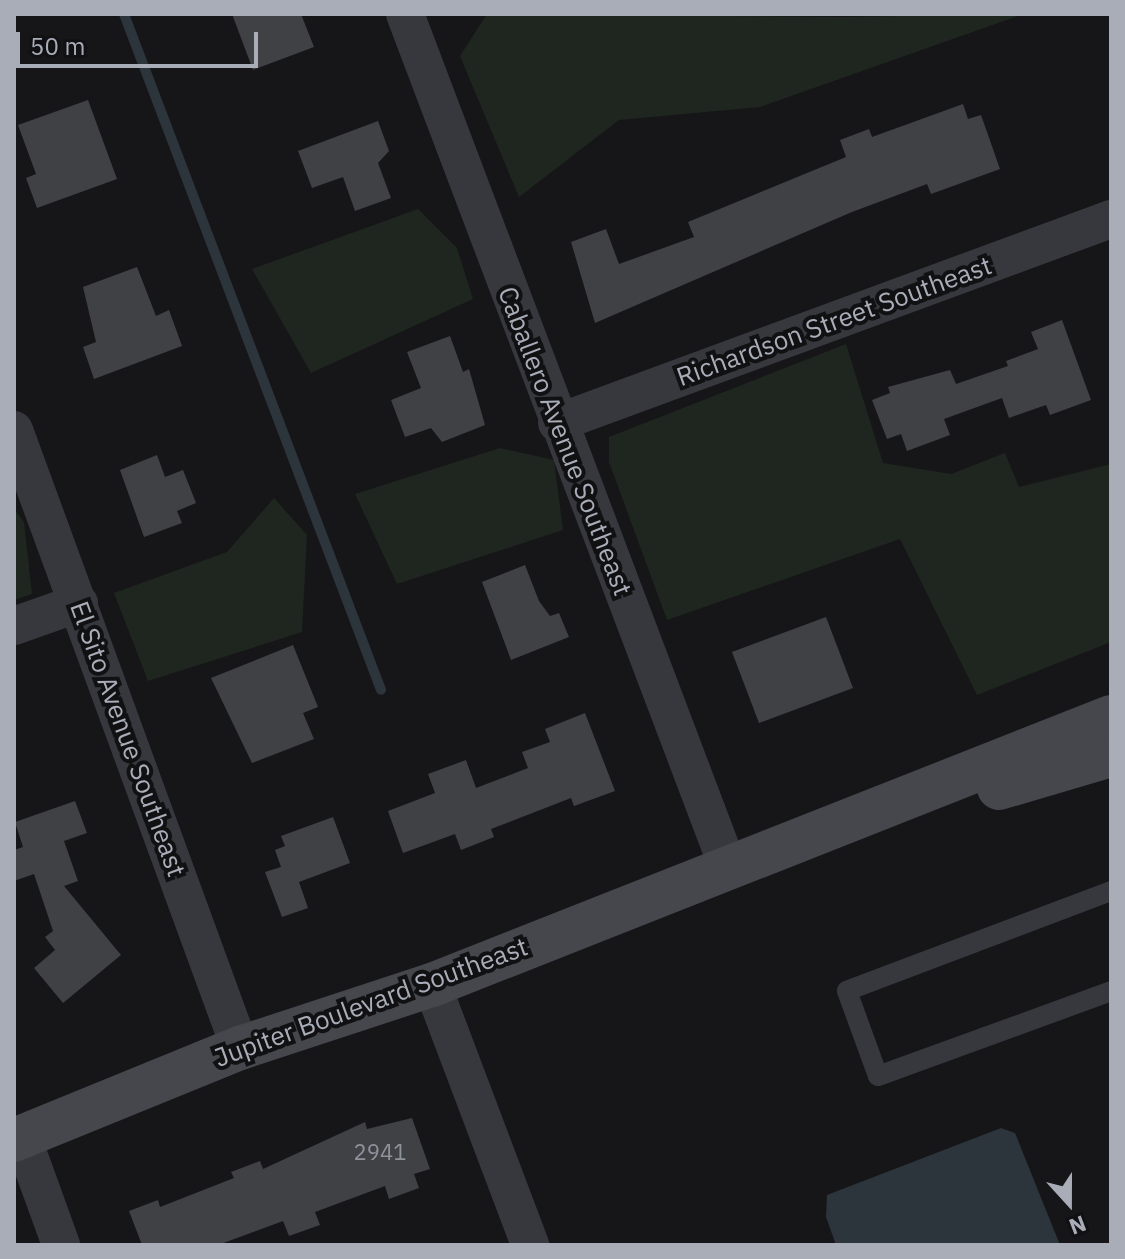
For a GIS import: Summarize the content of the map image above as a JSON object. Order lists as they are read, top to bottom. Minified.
{"streets":{"street":["Richardson Street Southeast","Caballero Avenue Southeast","El Sito Avenue Southeast","Jupiter Boulevard Southeast"]},"crossings":[["Richardson Street Southeast","Caballero Avenue Southeast"],["Caballero Avenue Southeast","Jupiter Boulevard Southeast"],["El Sito Avenue Southeast","Jupiter Boulevard Southeast"]],"house_numbers":["2941"],"scale_bar":"50 m","north":"bottom"}
